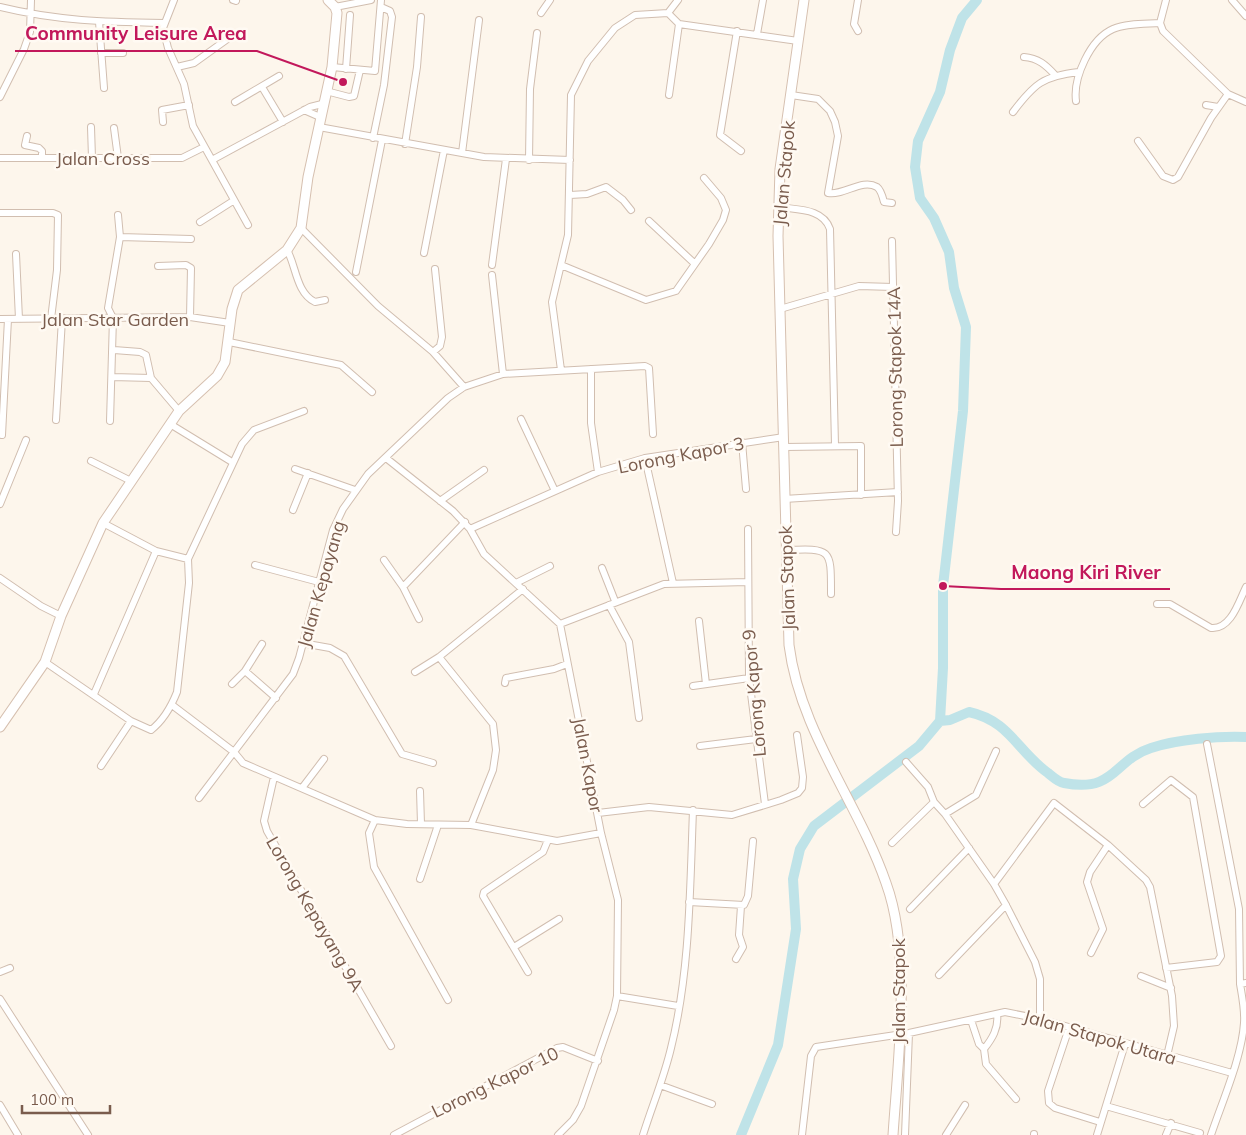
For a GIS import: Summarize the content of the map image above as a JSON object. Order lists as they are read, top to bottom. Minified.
{"streets":{"main road":["Jalan Stapok"],"street":["Jalan Cross","Jalan Star Garden","Lorong Stapok 14A","Lorong Kapor 3","Jalan Kepayang","Lorong Kapor 9","Jalan Kapor","Lorong Kepayang 9A","Jalan Stapok Utara","Lorong Kapor 10"]},"crossings":[["Jalan Stapok","Lorong Kapor 3"],["Jalan Stapok","Jalan Stapok Utara"],["Jalan Kapor","Lorong Kapor 10"]],"places":["Community Leisure Area","Maong Kiri River"],"scale_bar":"100 m"}
